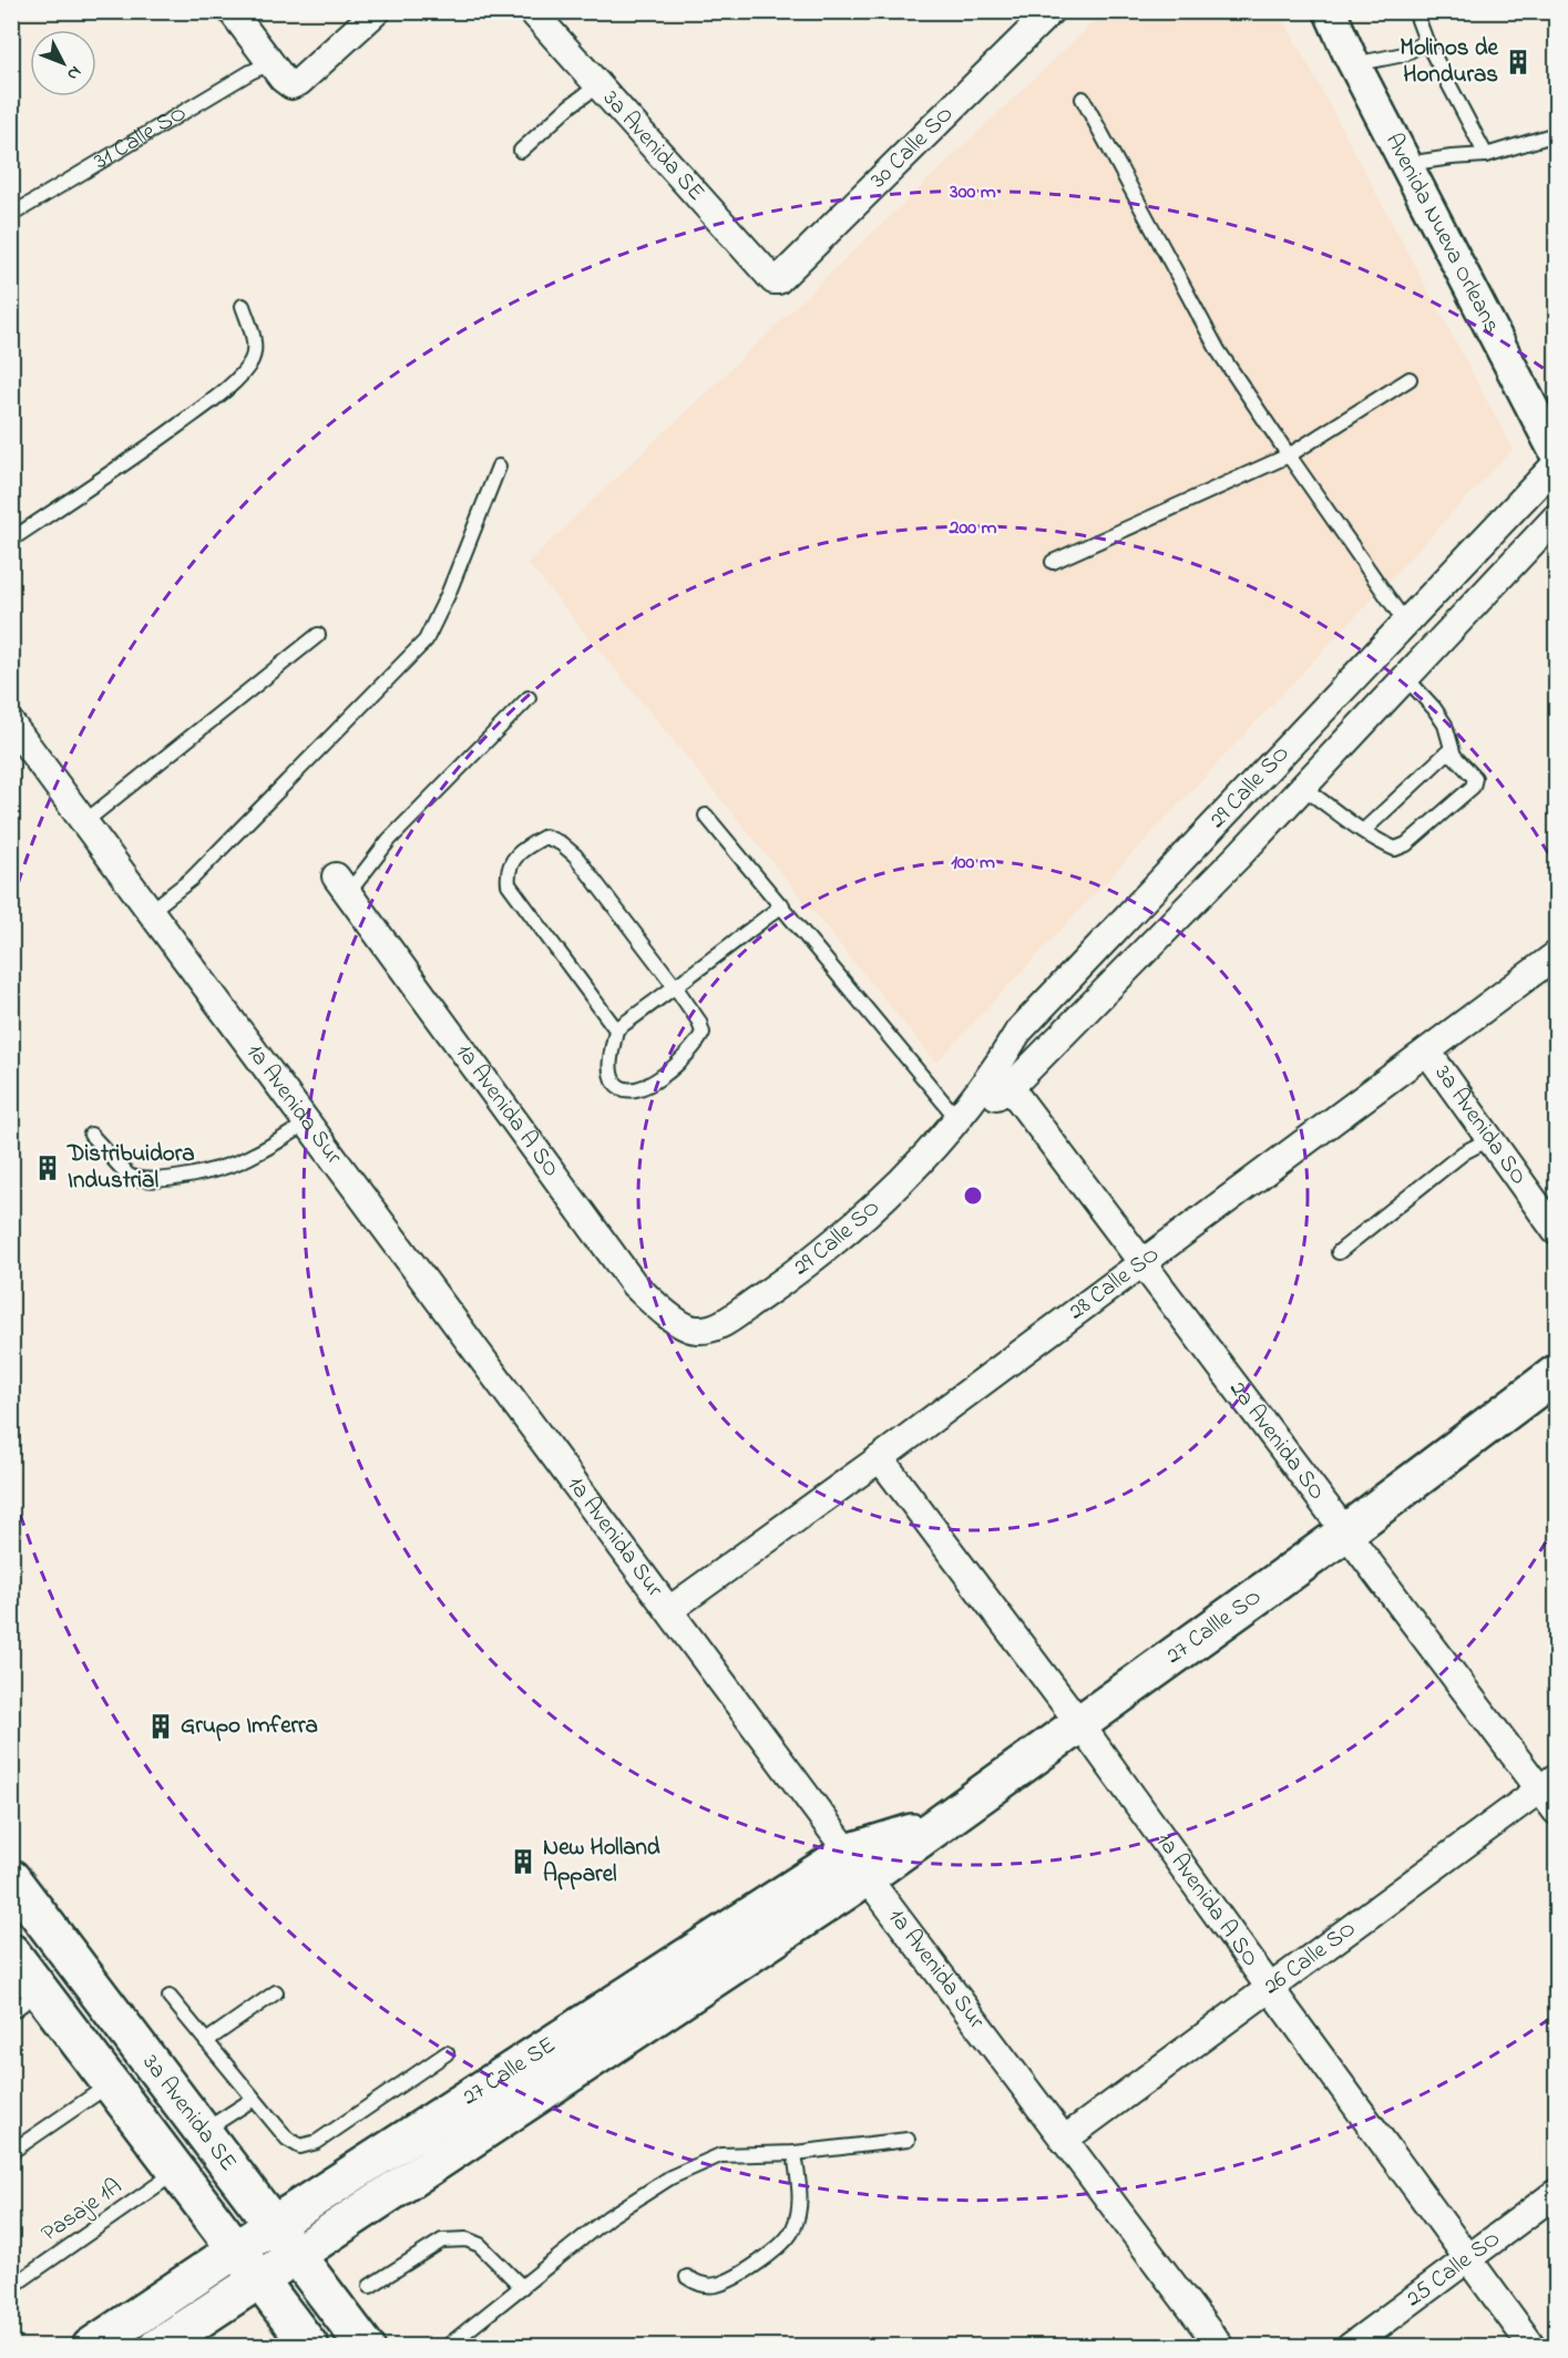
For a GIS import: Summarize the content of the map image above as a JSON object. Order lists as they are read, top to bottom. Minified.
{"streets":{"main road":["3a Avenida SE","27 Callle SO","27 Calle SE"],"street":["30 Calle SO","Avenida Nueva Orleans","29 Calle SO","1a Avenida Sur","1a Avenida A SO","3a Avenida SO","28 Calle SO","2a Avenida SO","26 Calle SO","25 Calle SO"],"lane":["31 Calle SO","Pasaje 1A"]},"crossings":[["3a Avenida SE","30 Calle SO"],["3a Avenida SE","27 Calle SE"],["3a Avenida SE","Pasaje 1A"],["29 Calle SO","1a Avenida A SO"],["29 Calle SO","2a Avenida SO"],["1a Avenida Sur","28 Calle SO"],["1a Avenida Sur","26 Calle SO"],["1a Avenida Sur","27 Calle SE"],["1a Avenida A SO","28 Calle SO"],["1a Avenida A SO","27 Callle SO"],["1a Avenida A SO","26 Calle SO"],["1a Avenida A SO","25 Calle SO"],["3a Avenida SO","28 Calle SO"],["28 Calle SO","2a Avenida SO"],["2a Avenida SO","27 Callle SO"],["2a Avenida SO","26 Calle SO"],["27 Callle SO","27 Calle SE"]],"places":{"building":["Molinos de Honduras","Distribuidora Industrial","Grupo Imferra","New Holland Apparel"]},"north":"bottom right","rings":["300 m","200 m","100 m"]}
